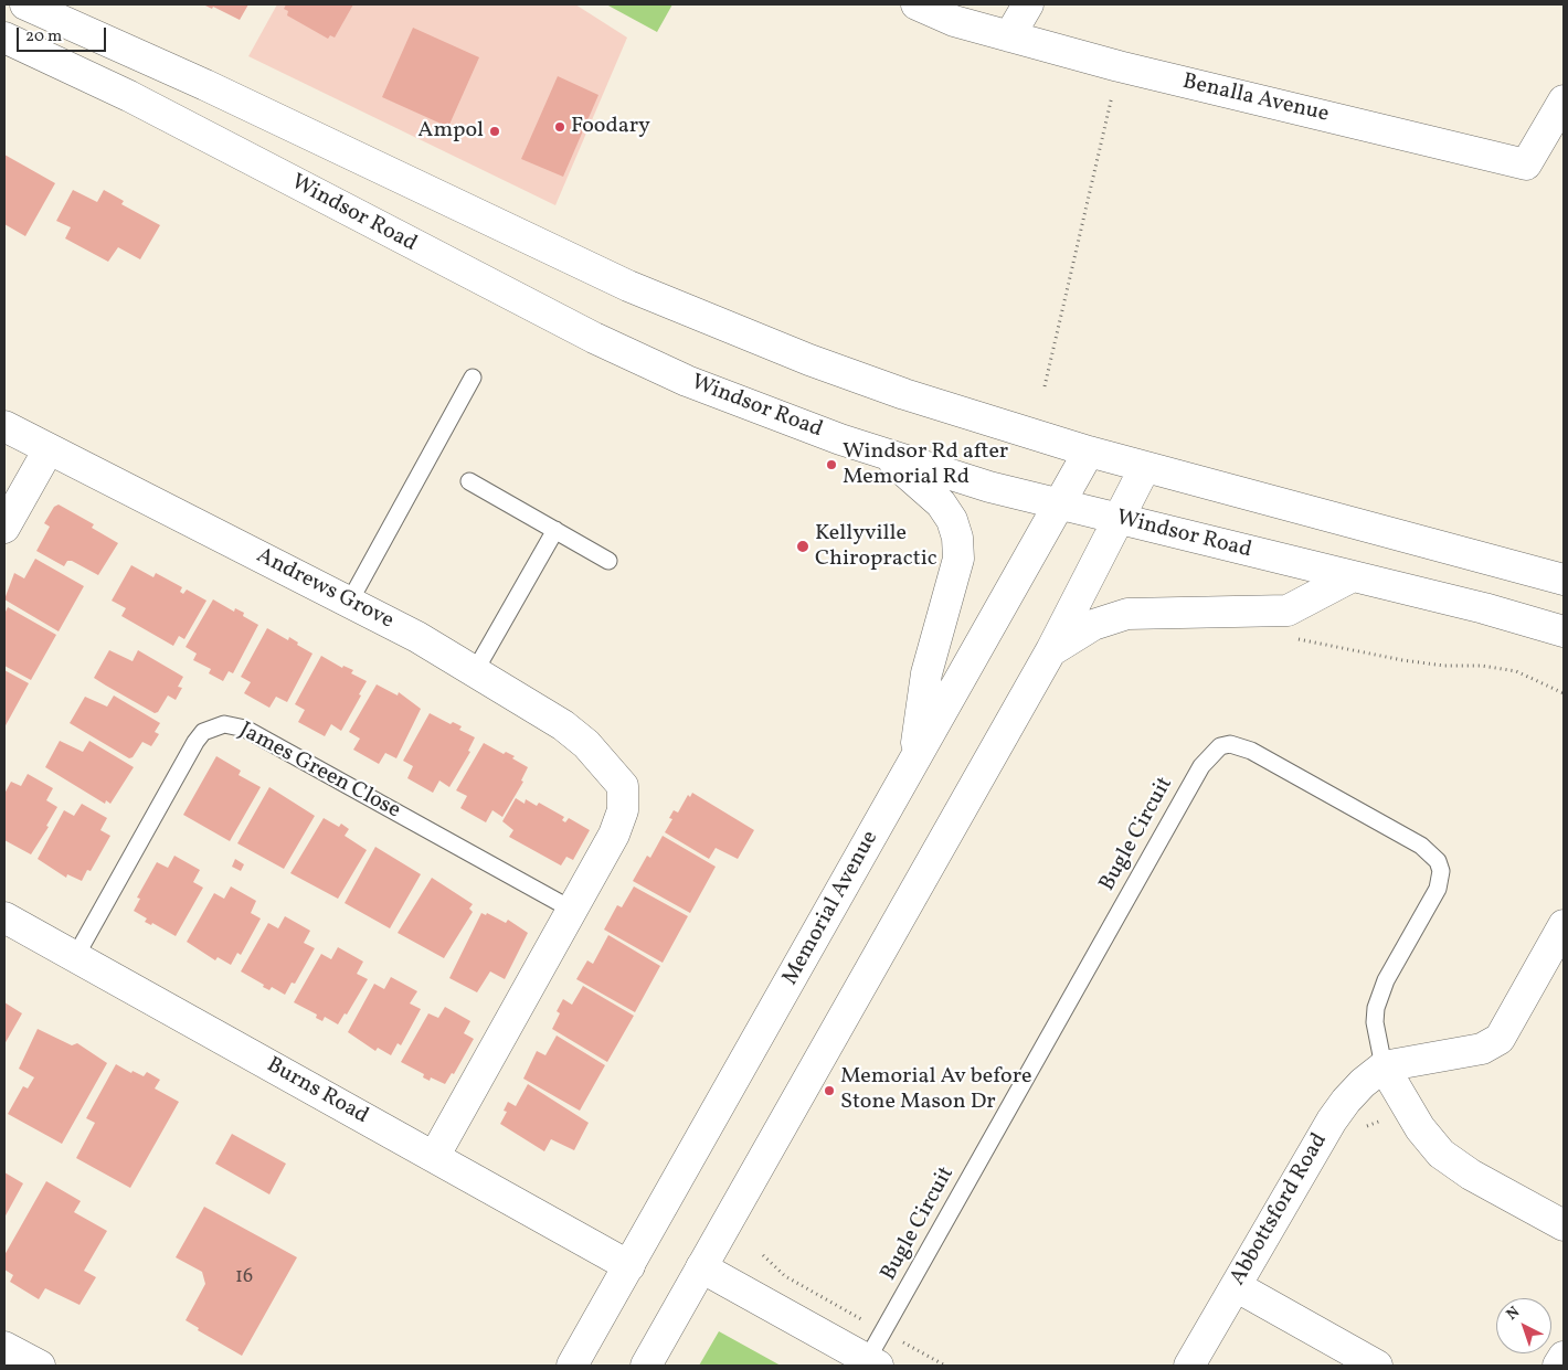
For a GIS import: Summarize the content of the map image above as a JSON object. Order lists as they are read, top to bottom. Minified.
{"streets":{"main road":["Benalla Avenue","Windsor Road","Andrews Grove","Memorial Avenue","Burns Road","Abbottsford Road"],"lane":["James Green Close","Bugle Circuit"]},"crossings":[["Windsor Road","Memorial Avenue"],["Andrews Grove","James Green Close"],["James Green Close","Burns Road"],["Bugle Circuit","Abbottsford Road"],["Memorial Avenue","Burns Road"]],"places":["Foodary","Ampol","Windsor Rd after Memorial Rd","Kellyville Chiropractic","Memorial Av before Stone Mason Dr"],"house_numbers":["16"],"scale_bar":"20 m","north":"top left"}
